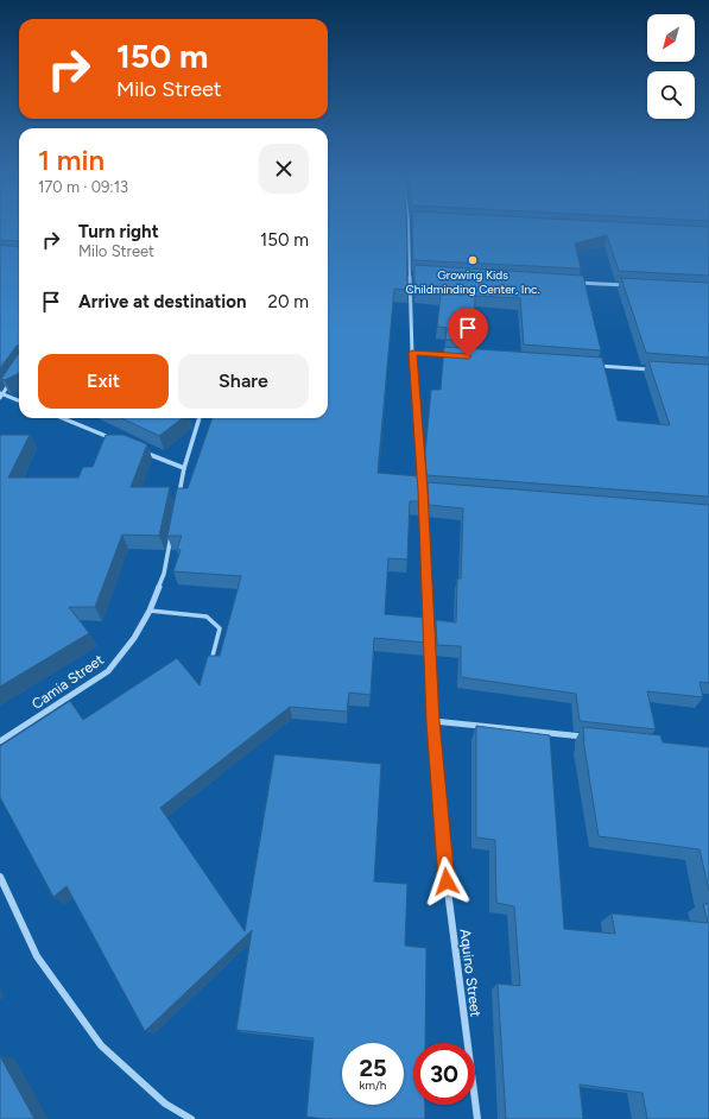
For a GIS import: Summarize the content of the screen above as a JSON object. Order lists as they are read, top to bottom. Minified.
{"streets":{"street":["Camia Street","Aquino Street"]},"places":["Growing Kids Childminding Center, Inc."],"north":"bottom left","page":{"turn":["150 m","Milo Street"],"heading":["1 min","170 m · 09:13"],"list":[{"name":"Turn right","note":"Milo Street","value":"150 m"},{"name":"Arrive at destination","value":"20 m"}],"buttons":["Exit","Share"],"speed":"25 km/h","limit":"30"}}
